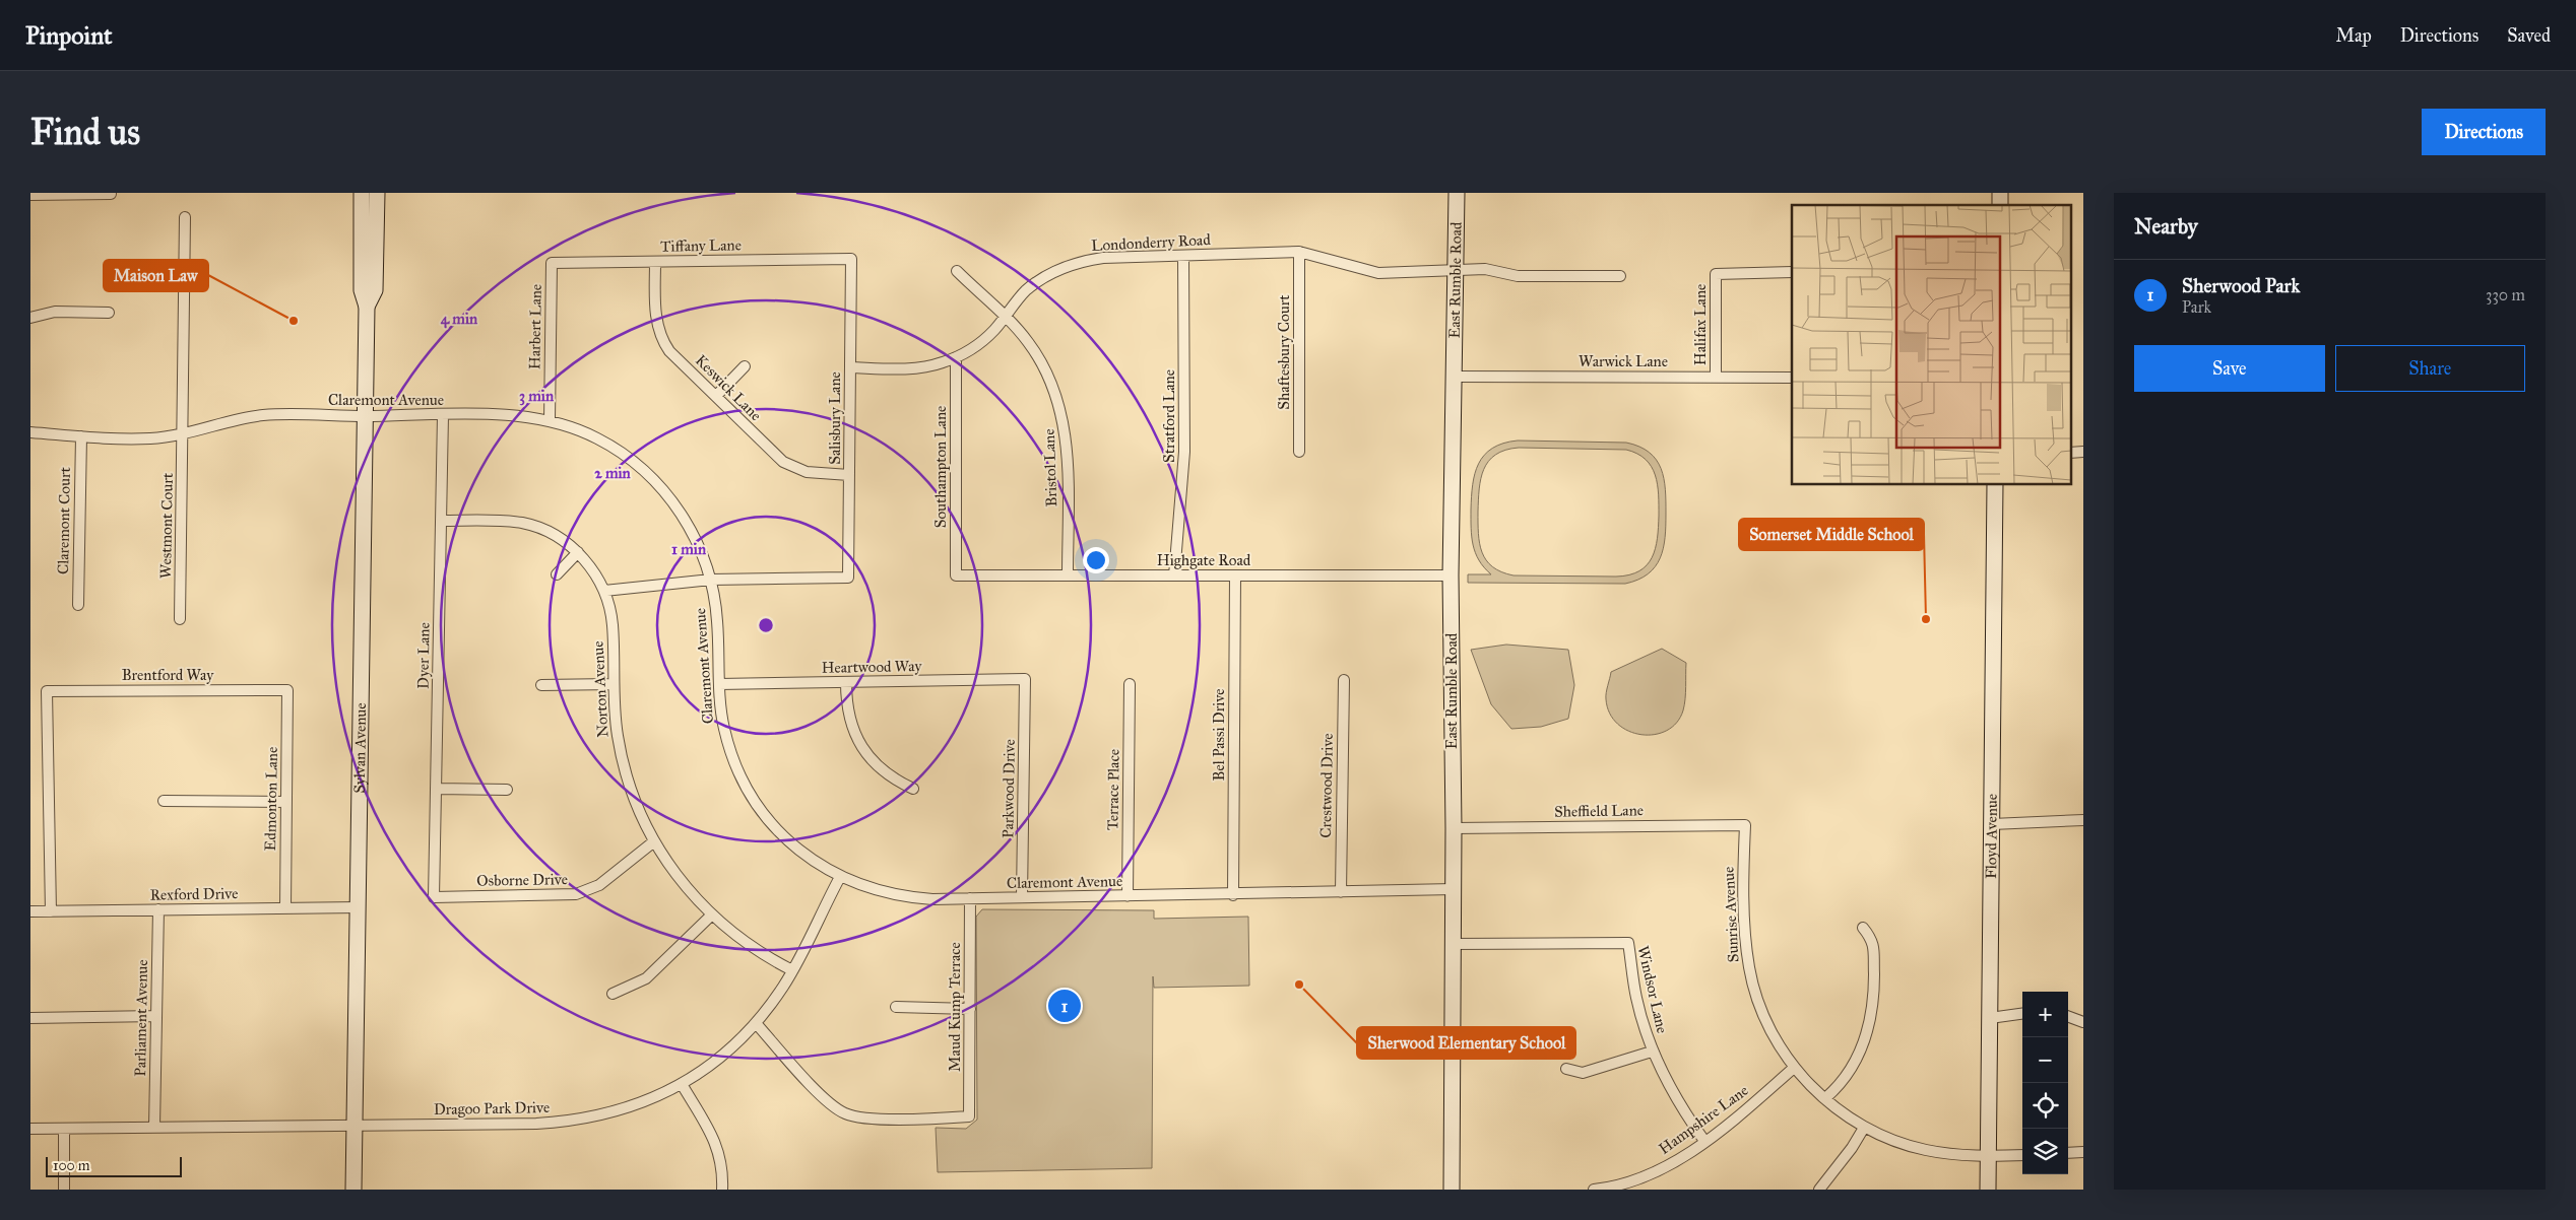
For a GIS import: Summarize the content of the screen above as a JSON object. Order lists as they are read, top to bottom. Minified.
{"streets":{"street":["Londonderry Road","Tiffany Lane","East Rumble Road","Halifax Lane","Harbert Lane","Shaftesbury Court","Warwick Lane","Keswick Lane","Claremont Avenue","Stratford Lane","Salisbury Lane","Southampton Lane","Bristol Lane","Claremont Court","Westmont Court","Highgate Road","Dyer Lane","Heartwood Way","Brentford Way","Norton Avenue","Bel Passi Drive","Sylvan Avenue","Crestwood Drive","Parkwood Drive","Terrace Place","Edmonton Lane","Sheffield Lane","Floyd Avenue","Osborne Drive","Rexford Drive","Sunrise Avenue","Windsor Lane","Maud Kump Terrace","Parliament Avenue","Dragoo Park Drive","Hampshire Lane"]},"crossings":[["Londonderry Road","East Rumble Road"],["Londonderry Road","Shaftesbury Court"],["Londonderry Road","Stratford Lane"],["Londonderry Road","Salisbury Lane"],["Londonderry Road","Southampton Lane"],["Londonderry Road","Bristol Lane"],["Tiffany Lane","Harbert Lane"],["Tiffany Lane","Keswick Lane"],["Tiffany Lane","Salisbury Lane"],["East Rumble Road","Warwick Lane"],["East Rumble Road","Claremont Avenue"],["East Rumble Road","Highgate Road"],["East Rumble Road","Sheffield Lane"],["East Rumble Road","Windsor Lane"],["Halifax Lane","Warwick Lane"],["Harbert Lane","Claremont Avenue"],["Keswick Lane","Salisbury Lane"],["Claremont Avenue","Salisbury Lane"],["Claremont Avenue","Claremont Court"],["Claremont Avenue","Westmont Court"],["Claremont Avenue","Dyer Lane"],["Claremont Avenue","Heartwood Way"],["Claremont Avenue","Bel Passi Drive"],["Claremont Avenue","Sylvan Avenue"],["Claremont Avenue","Crestwood Drive"],["Claremont Avenue","Parkwood Drive"],["Claremont Avenue","Terrace Place"],["Claremont Avenue","Maud Kump Terrace"],["Claremont Avenue","Dragoo Park Drive"],["Stratford Lane","Highgate Road"],["Southampton Lane","Highgate Road"],["Bristol Lane","Highgate Road"],["Highgate Road","Bel Passi Drive"],["Dyer Lane","Norton Avenue"],["Dyer Lane","Osborne Drive"],["Heartwood Way","Parkwood Drive"],["Brentford Way","Edmonton Lane"],["Brentford Way","Rexford Drive"],["Norton Avenue","Osborne Drive"],["Norton Avenue","Dragoo Park Drive"],["Sylvan Avenue","Rexford Drive"],["Sylvan Avenue","Dragoo Park Drive"],["Edmonton Lane","Rexford Drive"],["Sheffield Lane","Sunrise Avenue"],["Floyd Avenue","Sunrise Avenue"],["Rexford Drive","Parliament Avenue"],["Sunrise Avenue","Hampshire Lane"],["Windsor Lane","Hampshire Lane"],["Maud Kump Terrace","Dragoo Park Drive"],["Parliament Avenue","Dragoo Park Drive"]],"places":["Maison Law","Somerset Middle School","Sherwood Elementary School"],"scale_bar":"100 m","page":{"header":"Pinpoint","nav":["Map","Directions","Saved"],"buttons":["Directions",["Save","Share"]],"title":"Find us","heading":"Nearby","list":[{"mark":"1","name":"Sherwood Park","note":"Park","value":"330 m"}],"pins":"1","map_buttons":["+","−"],"scale":"100 m"},"rings":["4 min","3 min","2 min","1 min"]}
